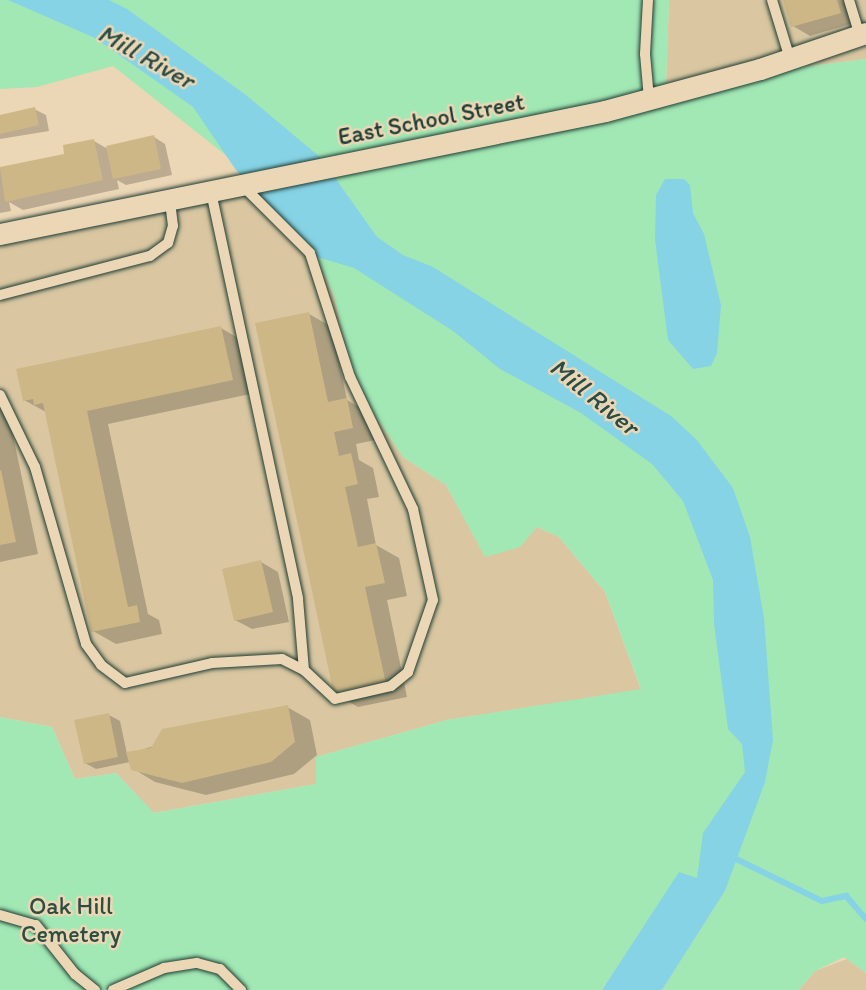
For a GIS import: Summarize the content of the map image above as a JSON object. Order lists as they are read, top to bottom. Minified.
{"streets":{"street":["East School Street"]},"water":["Mill River"],"parks":["Oak Hill Cemetery"]}
